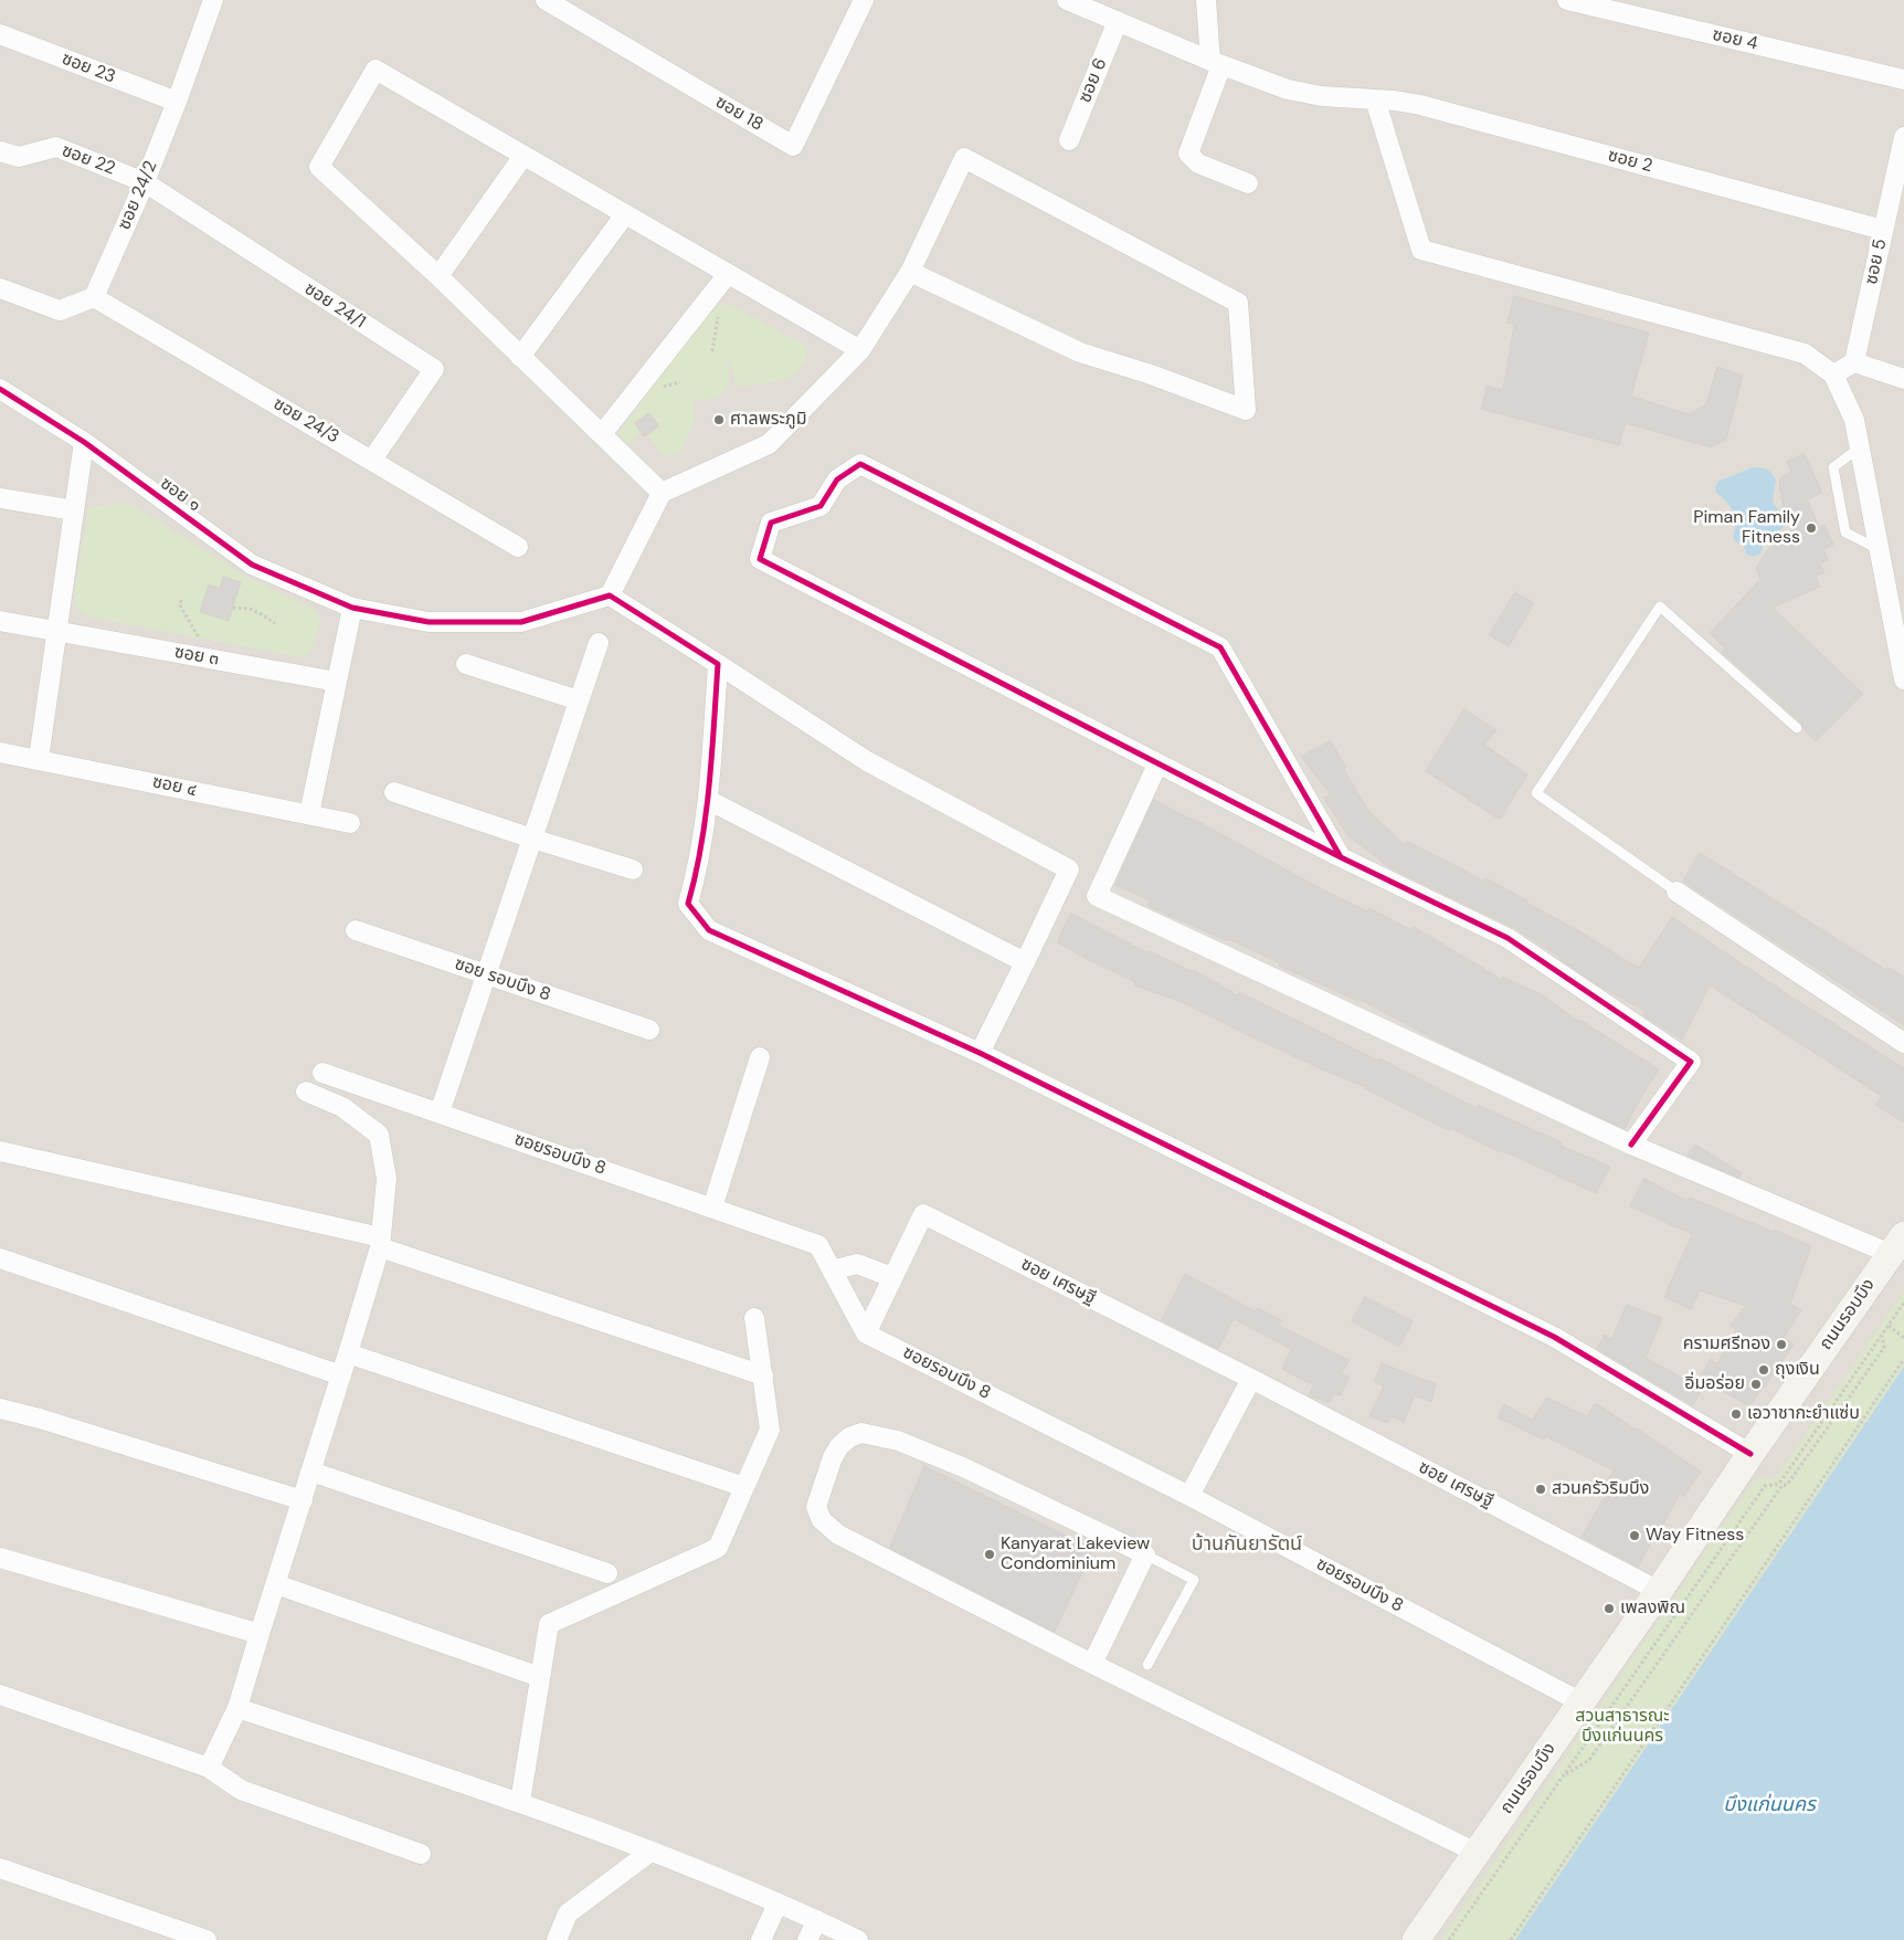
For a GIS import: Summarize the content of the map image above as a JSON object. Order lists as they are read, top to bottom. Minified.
{"streets":{"street":["ซอย 4","ซอย 23","ซอย 6","ซอย 18","ซอย 22","ซอย 2","ซอย 24/2","ซอย 5","ซอย 24/1","ซอย 24/3","ซอย ๑","ซอย ๓","ซอย ๔","ซอย รอบบึง 8","ซอยรอบบึง 8","ซอย เศรษฐี","ถนนรอบบึง"]},"crossings":[["ซอย 23","ซอย 24/2"],["ซอย 6","ซอย 2"],["ซอย 22","ซอย 24/2"],["ซอย 22","ซอย 24/1"],["ซอย 2","ซอย 5"],["ซอย 24/2","ซอย 24/1"],["ซอย 24/2","ซอย 24/3"],["ซอย 24/1","ซอย 24/3"],["ซอยรอบบึง 8","ถนนรอบบึง"],["ซอย เศรษฐี","ถนนรอบบึง"]],"districts":["บ้านกันยารัตน์"],"water":["บึงแก่นนคร"],"parks":["สวนสาธารณะ บึงแก่นนคร"],"places":["ศาลพระภูมิ","Piman Family Fitness","ครามศรีทอง","ถุงเงิน","อิ่มอร่อย","เอวาชากะยำแซ่บ","สวนครัวริมบึง","Way Fitness","Kanyarat Lakeview Condominium","เพลงพิณ"]}
